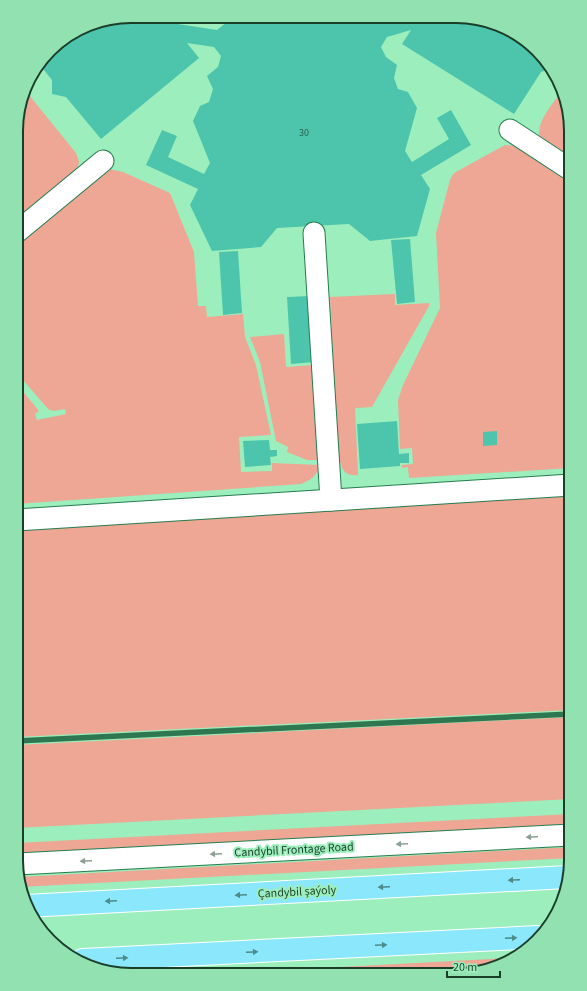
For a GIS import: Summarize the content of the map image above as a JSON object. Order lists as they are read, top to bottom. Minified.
{"streets":{"main road":["Çandybil şaýoly"],"street":["Candybil Frontage Road"]},"one_way":["Candybil Frontage Road"],"house_numbers":["30"],"scale_bar":"20 m"}
